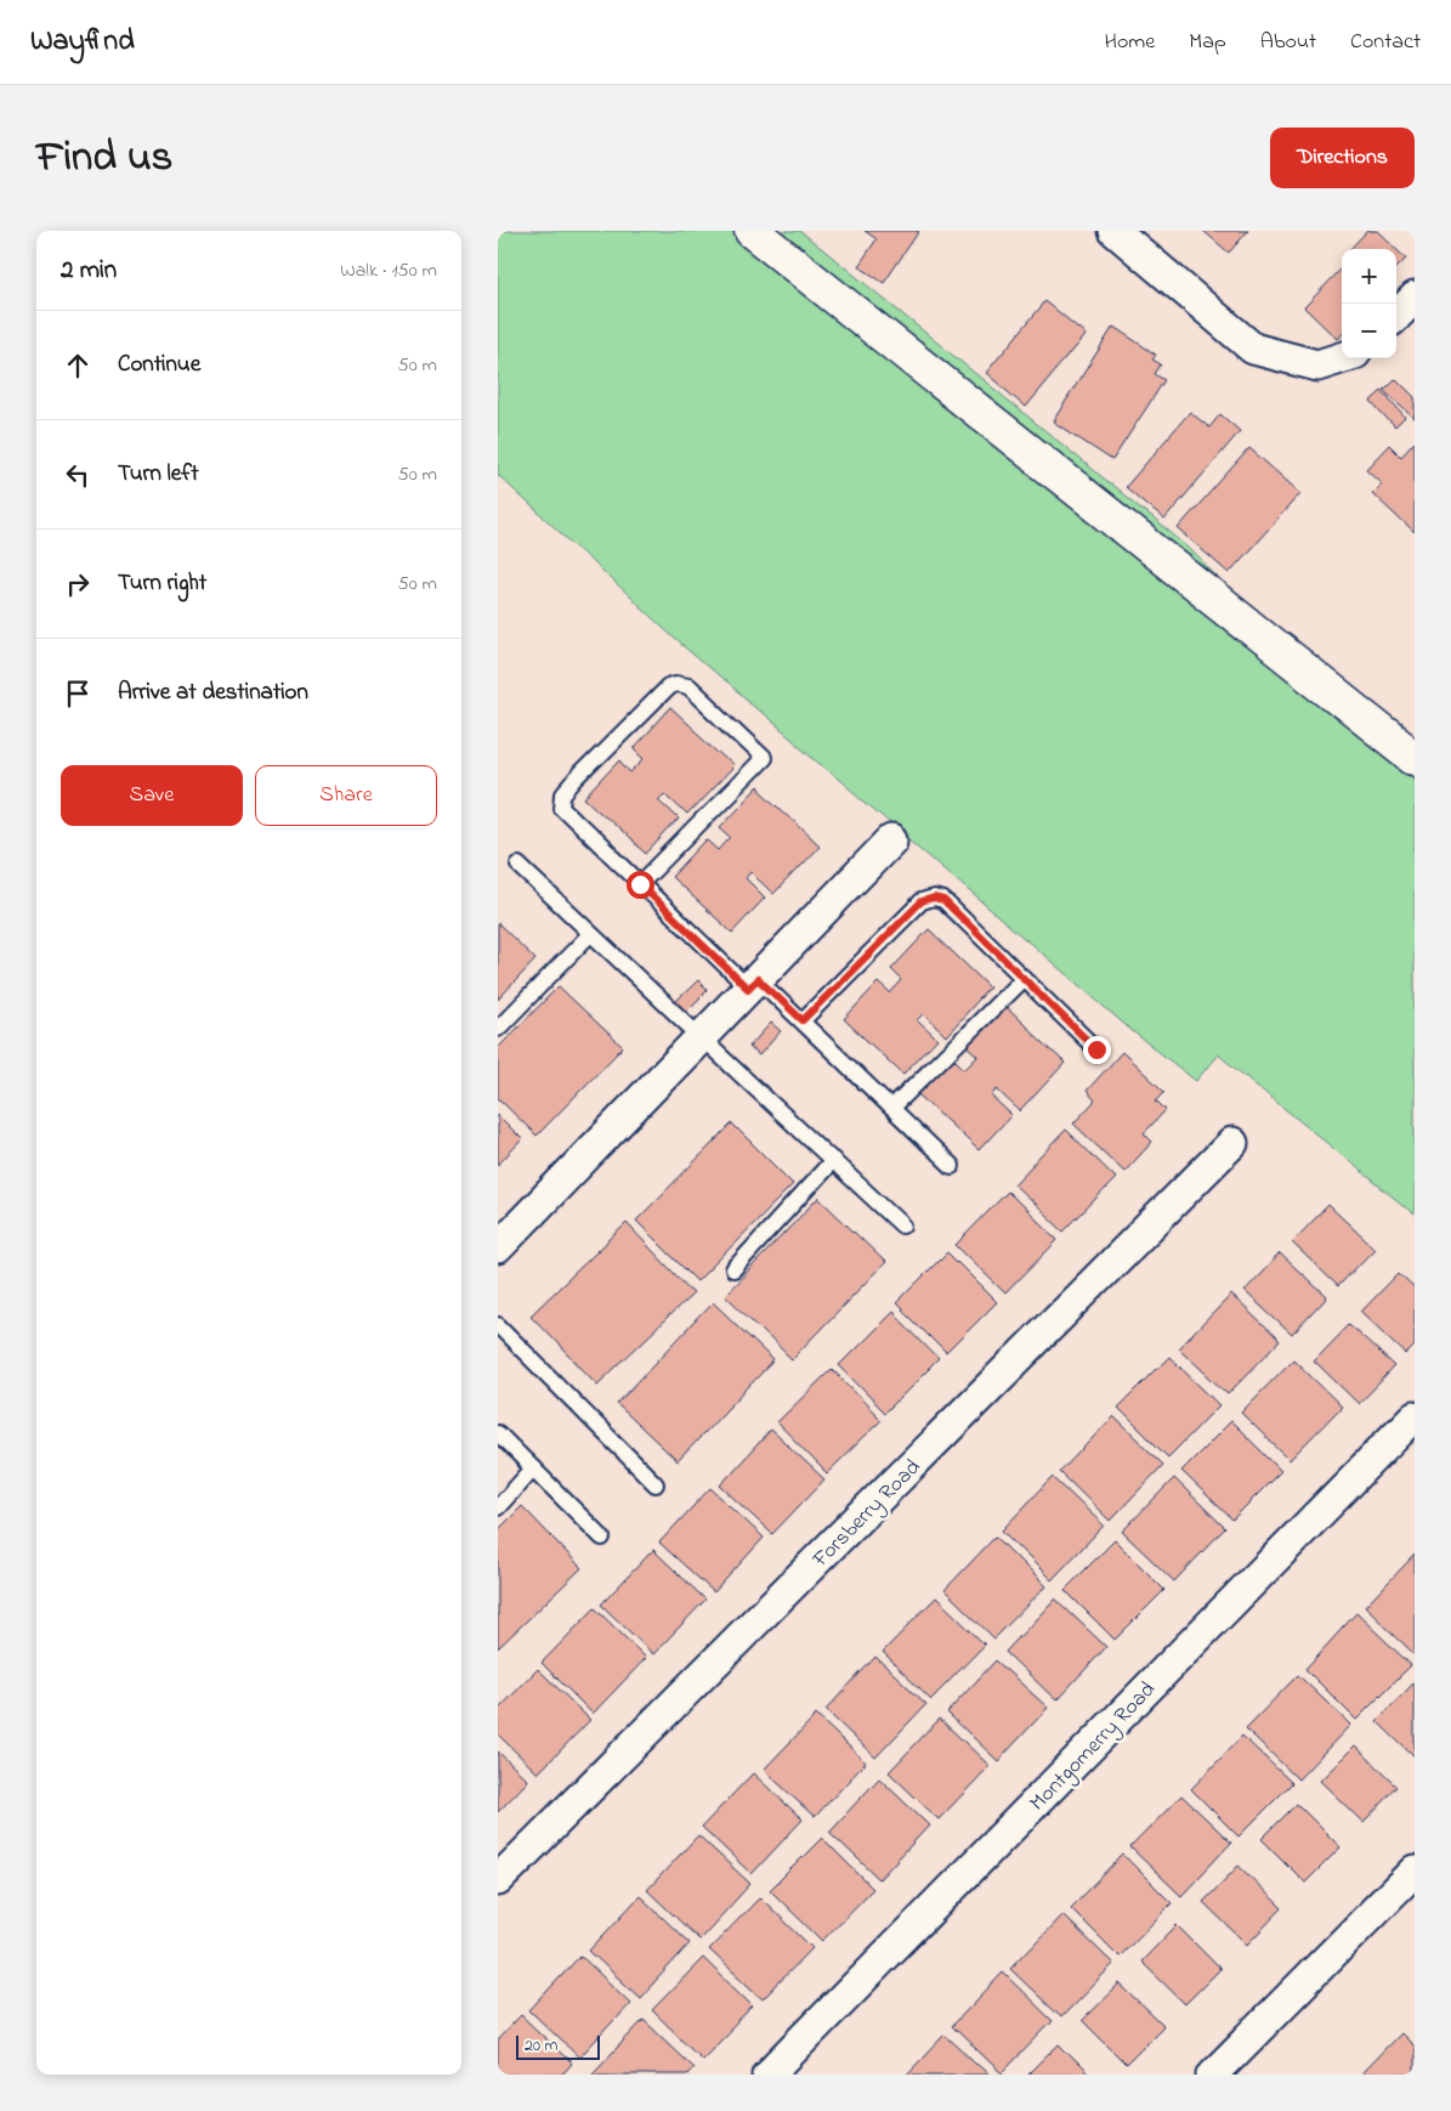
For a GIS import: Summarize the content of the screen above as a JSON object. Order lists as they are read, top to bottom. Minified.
{"streets":{"street":["Forsberry Road","Montgomerry Road"]},"scale_bar":"20 m","page":{"header":"Wayfind","nav":["Home","Map","About","Contact"],"title":"Find us","buttons":["Directions",["Save","Share"]],"heading":["2 min","Walk · 150 m"],"map_buttons":["+","−"],"list":[["Continue","50 m"],["Turn left","50 m"],["Turn right","50 m"],"Arrive at destination"],"scale":"20 m"}}
